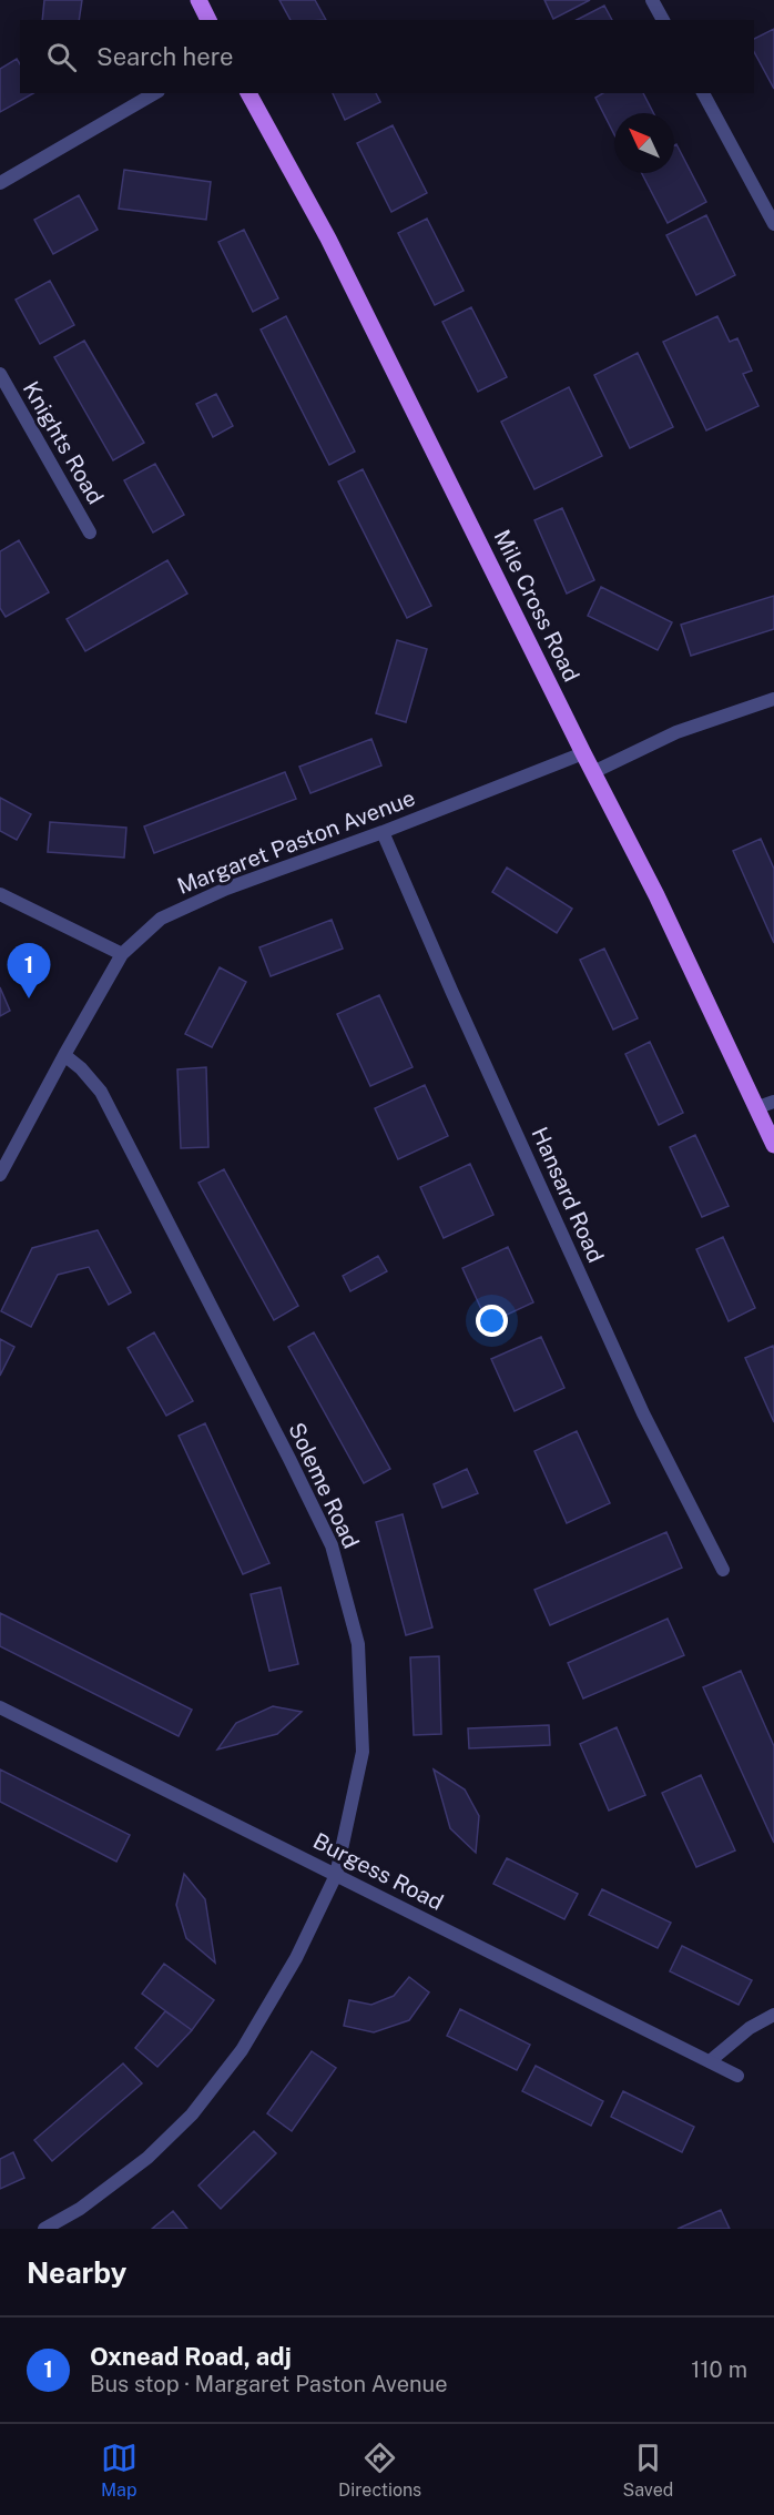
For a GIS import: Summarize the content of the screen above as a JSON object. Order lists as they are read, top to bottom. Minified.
{"streets":{"main road":["Mile Cross Road"],"street":["Knights Road","Margaret Paston Avenue","Hansard Road","Soleme Road","Burgess Road"]},"crossings":[["Mile Cross Road","Margaret Paston Avenue"],["Margaret Paston Avenue","Hansard Road"],["Margaret Paston Avenue","Soleme Road"],["Soleme Road","Burgess Road"]],"north":"top left","page":{"search":"Search here","pins":"1","heading":"Nearby","list":[{"mark":"1","name":"Oxnead Road, adj","note":"Bus stop · Margaret Paston Avenue","value":"110 m"}],"nav":["Map","Directions","Saved"]}}
